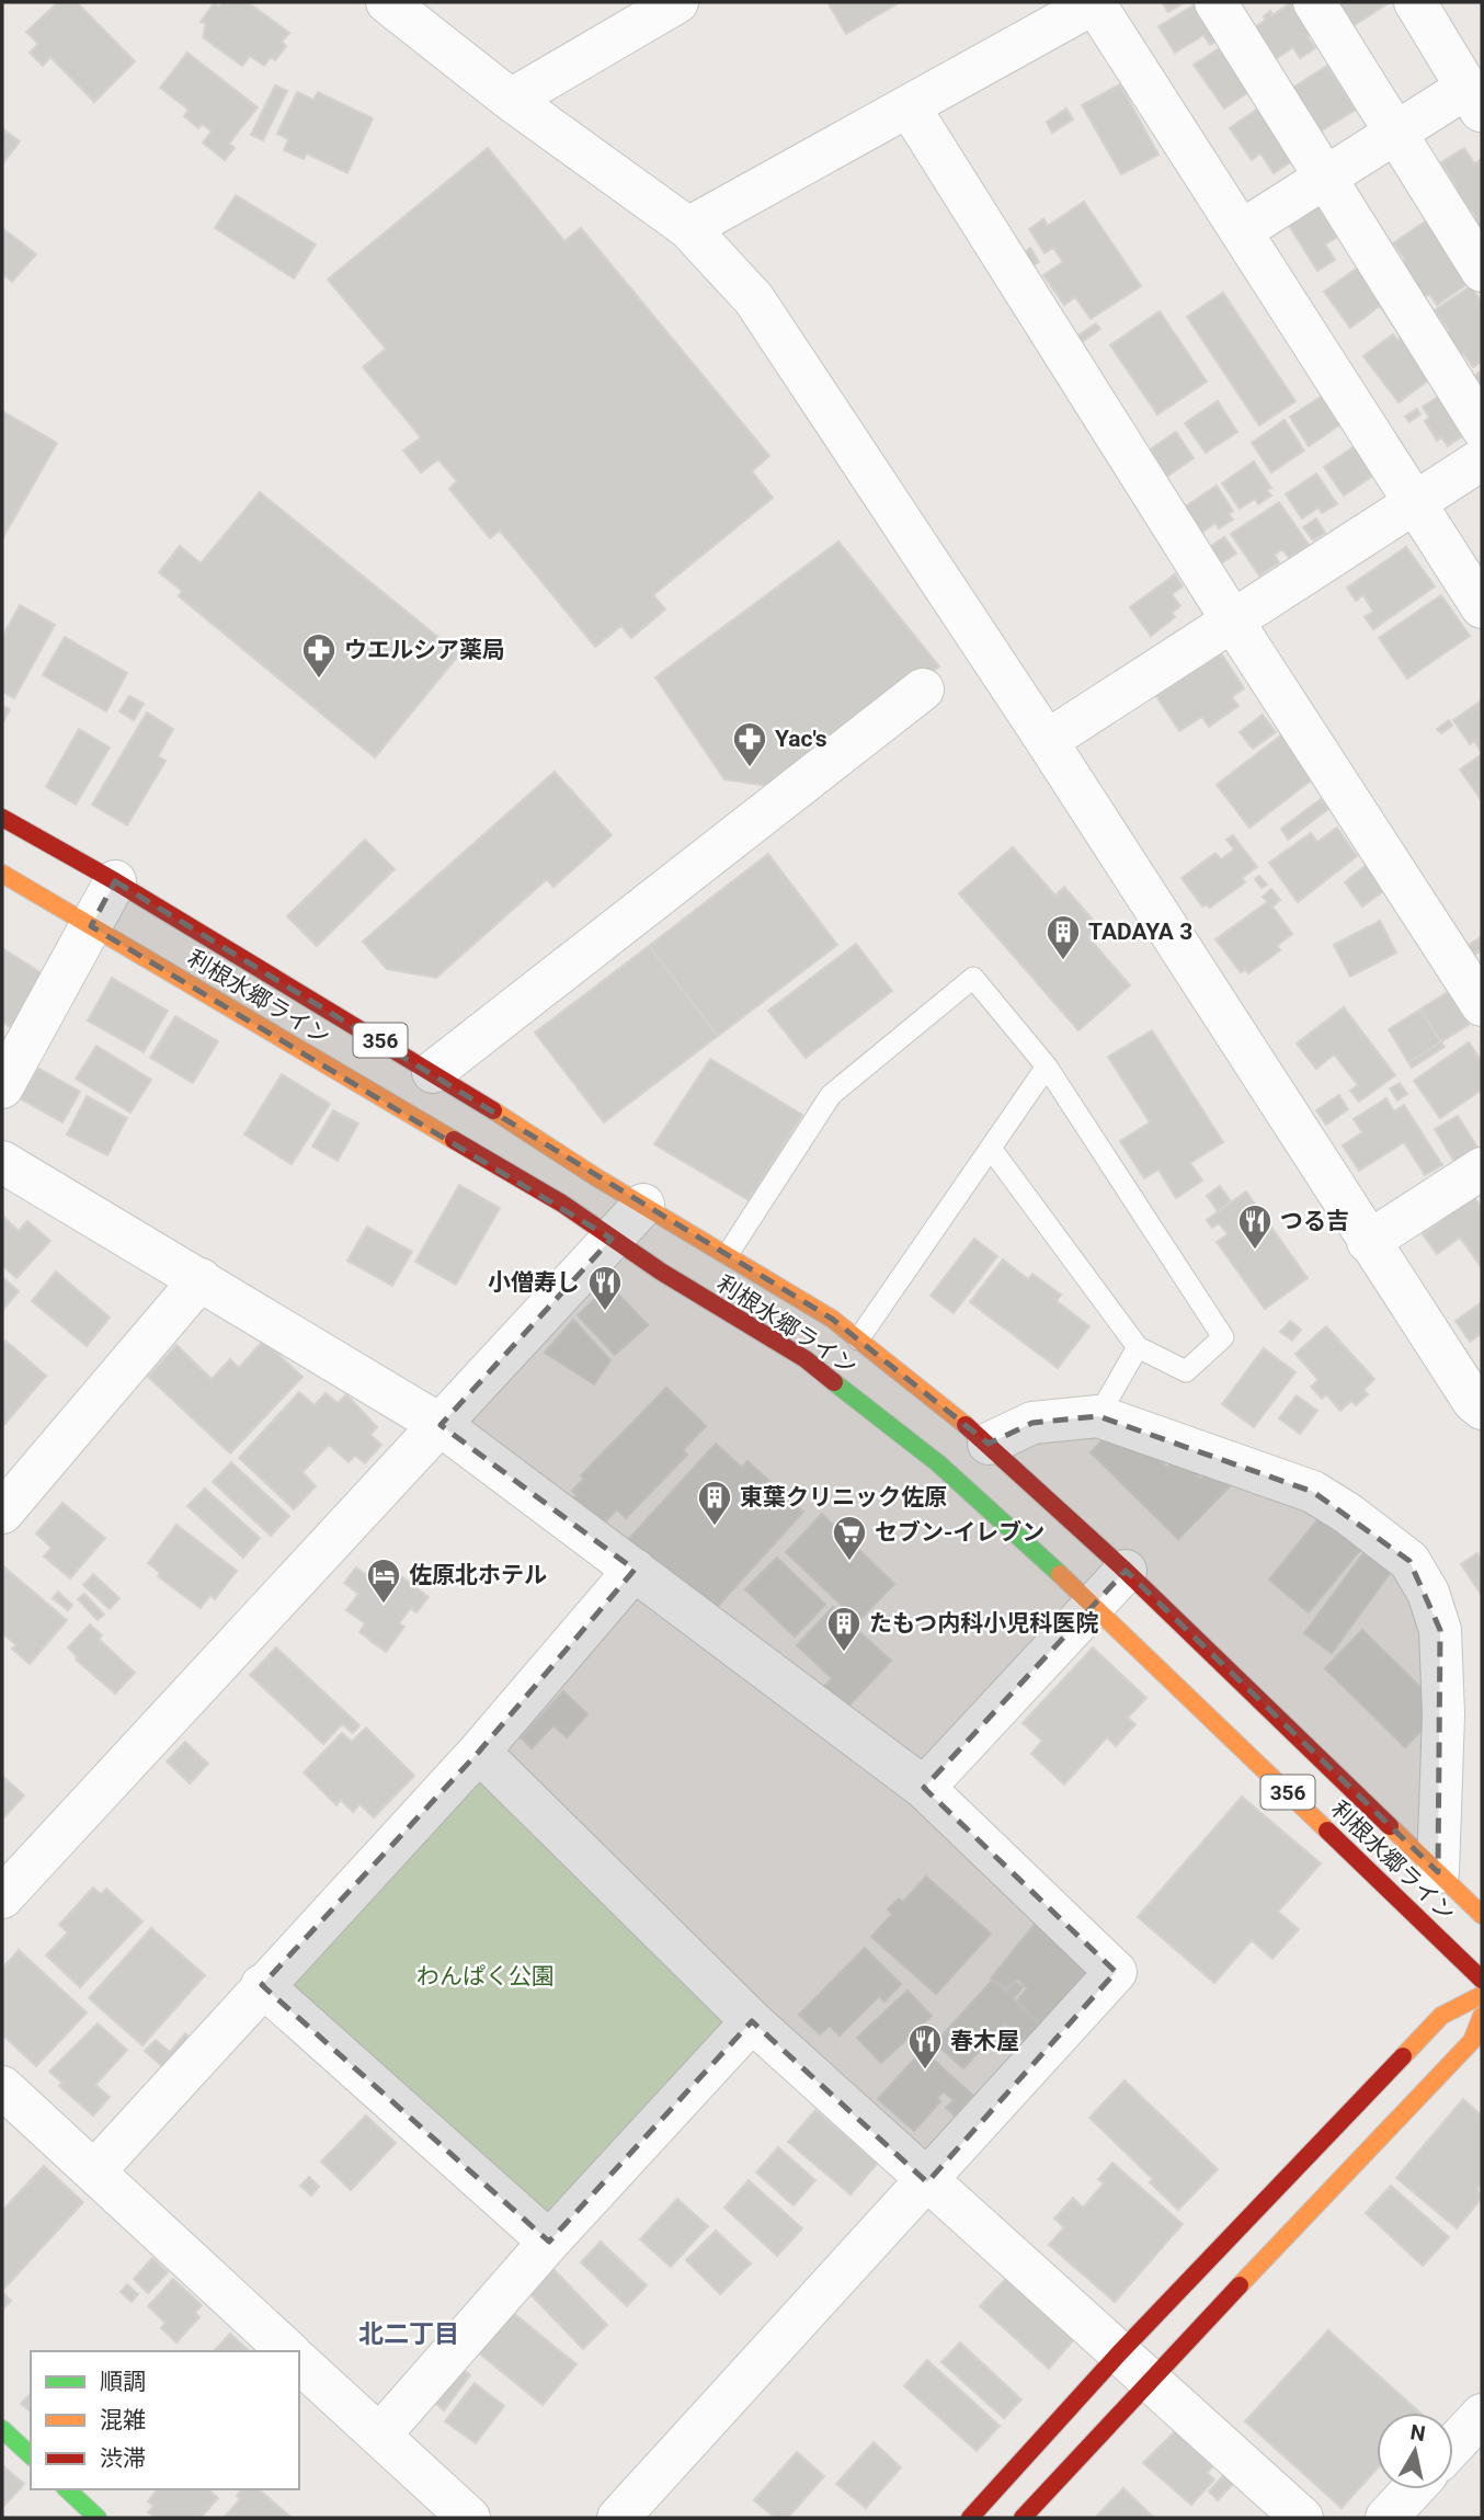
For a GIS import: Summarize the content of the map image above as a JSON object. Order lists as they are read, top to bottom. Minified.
{"streets":{"main road":["利根水郷ライン","356"]},"districts":["北二丁目"],"parks":["わんぱく公園"],"places":{"pharmacy":["ウエルシア薬局","Yac's"],"building":["TADAYA 3","東葉クリニック佐原","たもつ内科小児科医院"],"restaurant":["つる吉","小僧寿し","春木屋"],"supermarket":["セブン-イレブン"],"hotel":["佐原北ホテル"]},"legend":["順調","混雑","渋滞"],"north":"top"}
